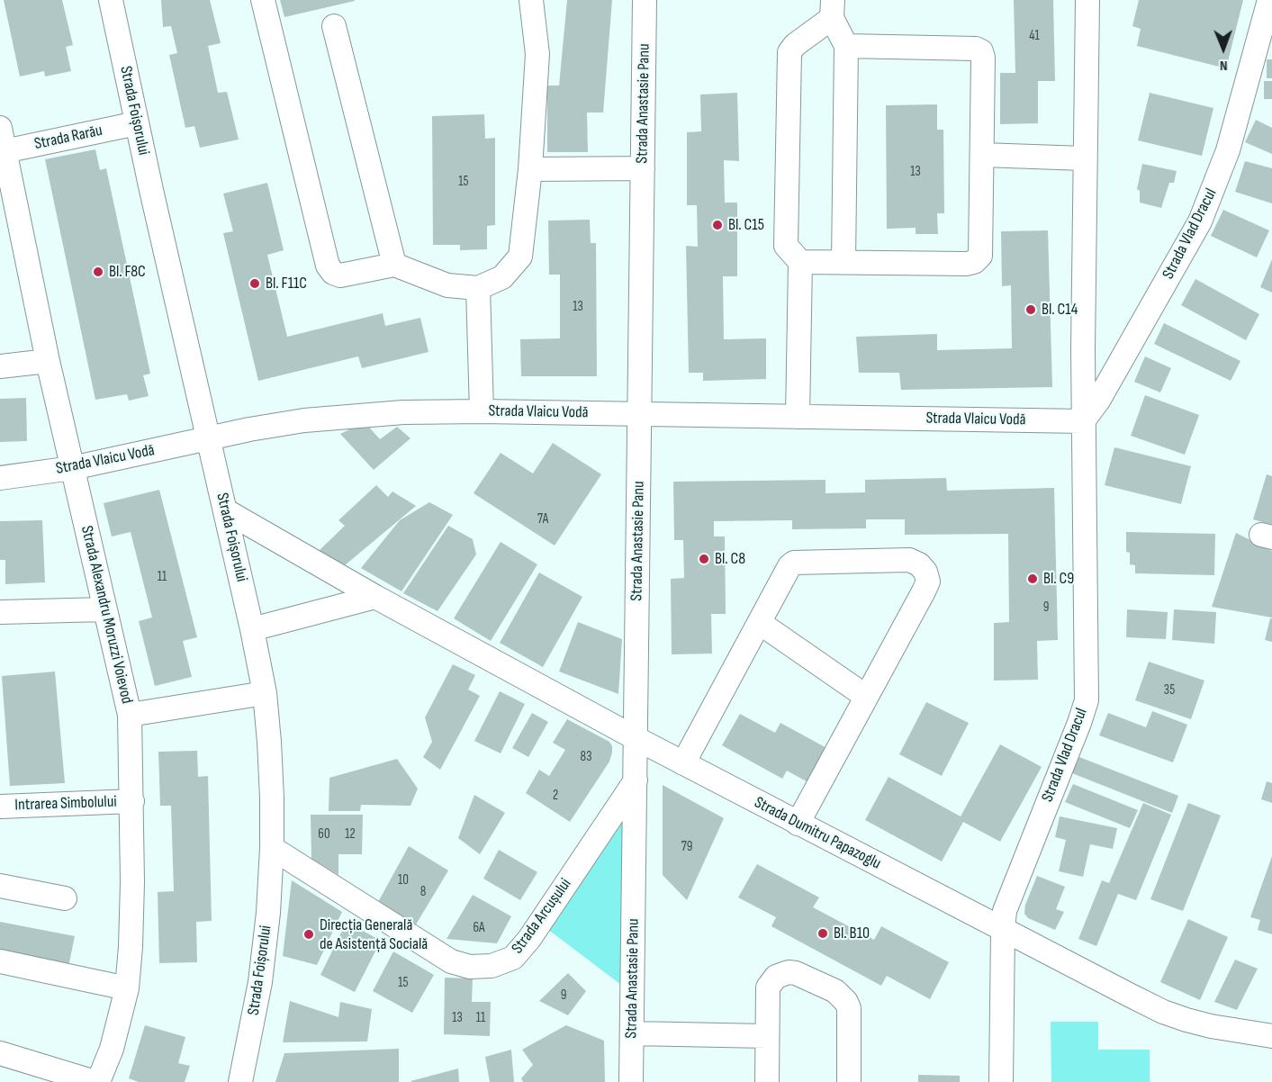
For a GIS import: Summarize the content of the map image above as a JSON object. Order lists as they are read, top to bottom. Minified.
{"streets":{"street":["Strada Anastasie Panu","Strada Foișorului","Strada Rarău","Strada Vlad Dracul","Strada Vlaicu Vodă","Strada Alexandru Moruzzi Voievod","Intrarea Simbolului","Strada Dumitru Papazoglu","Strada Arcușului"]},"crossings":[["Strada Anastasie Panu","Strada Vlaicu Vodă"],["Strada Anastasie Panu","Strada Dumitru Papazoglu"],["Strada Anastasie Panu","Strada Arcușului"],["Strada Foișorului","Strada Rarău"],["Strada Foișorului","Strada Vlaicu Vodă"],["Strada Foișorului","Strada Dumitru Papazoglu"],["Strada Foișorului","Strada Arcușului"],["Strada Rarău","Strada Alexandru Moruzzi Voievod"],["Strada Vlad Dracul","Strada Vlaicu Vodă"],["Strada Vlad Dracul","Strada Dumitru Papazoglu"],["Strada Vlaicu Vodă","Strada Alexandru Moruzzi Voievod"],["Strada Alexandru Moruzzi Voievod","Intrarea Simbolului"]],"places":["Bl. C15","Bl. F8C","Bl. F11C","Bl. C14","Bl. C8","Bl. C9","Bl. B10","Direcția Generală de Asistență Socială"],"house_numbers":["41","13","15","13","7A","11","9","35","83","2","60","12","79","10","8","6A","15","9","13","11"],"north":"bottom"}
